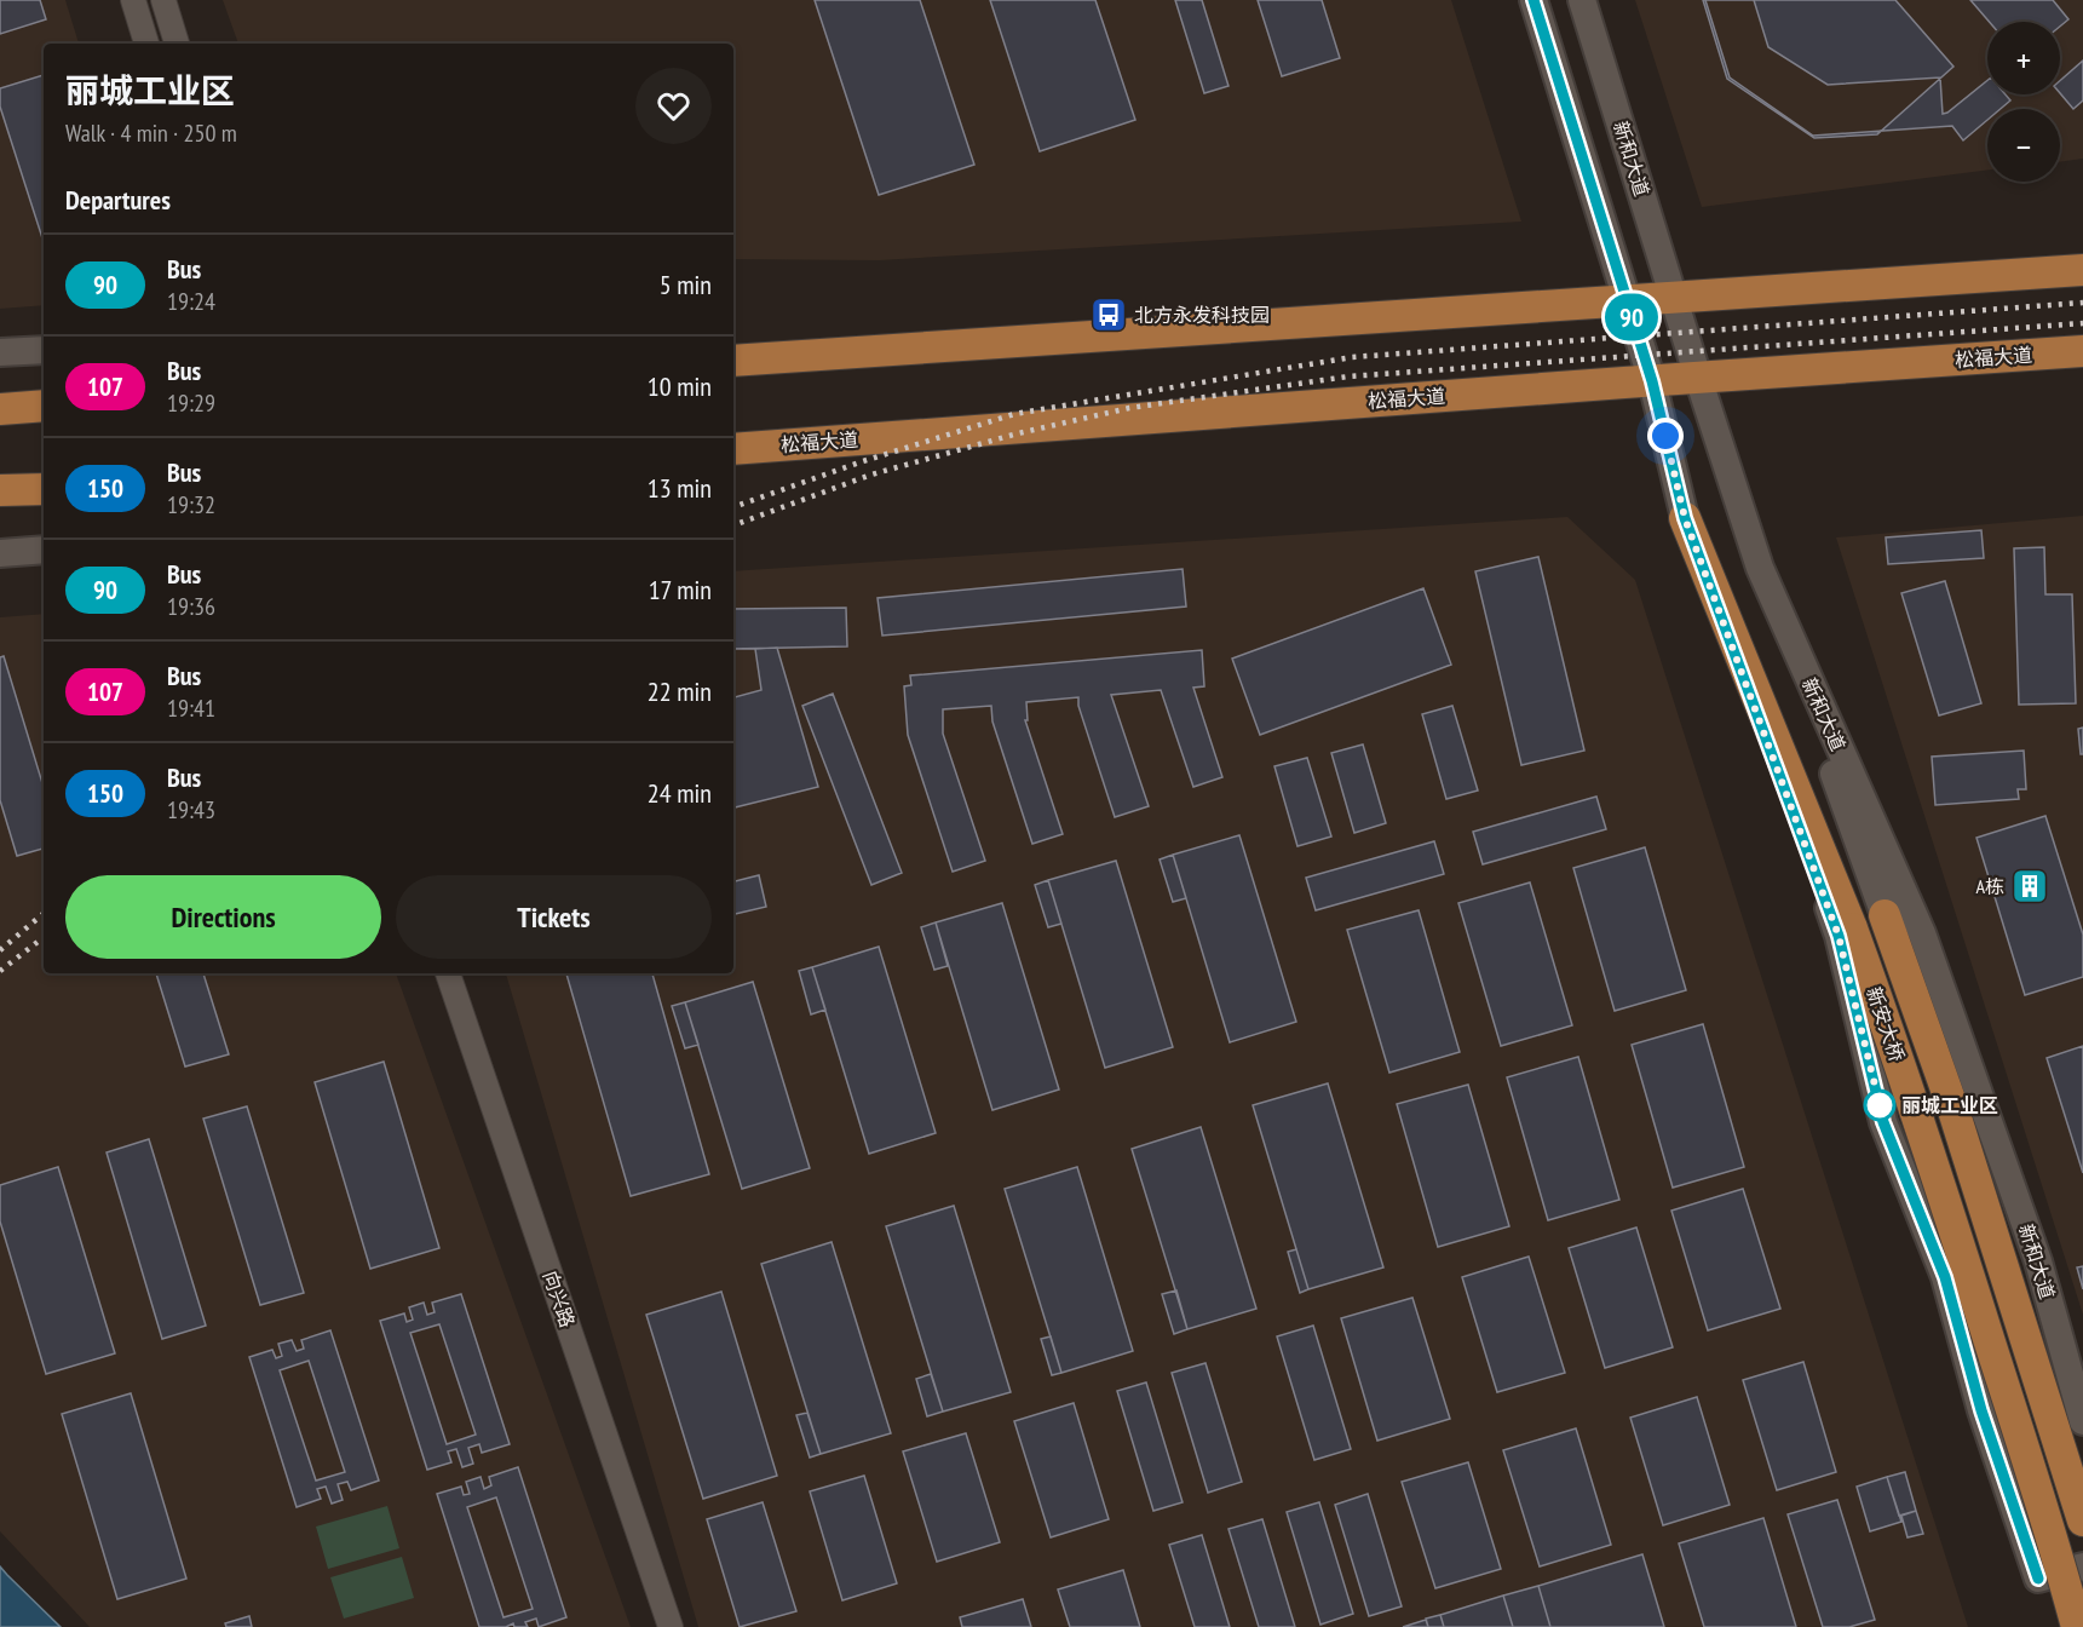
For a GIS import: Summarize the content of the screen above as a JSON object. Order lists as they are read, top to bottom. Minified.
{"streets":{"main road":["新和大道","松福大道","新安大桥"],"street":["向兴路"]},"crossings":[["新和大道","松福大道"],["新和大道","新安大桥"]],"places":{"bus stop":["北方永发科技园"],"building":["A栋"],"other":["丽城工业区"]},"lines":["bus line 90"],"page":{"on_map":"90","map_buttons":["+","−"],"heading":[["丽城工业区","Walk · 4 min · 250 m"],"Departures"],"list":[{"mark":"90","name":"Bus","note":"19:24","value":"5 min"},{"mark":"107","name":"Bus","note":"19:29","value":"10 min"},{"mark":"150","name":"Bus","note":"19:32","value":"13 min"},{"mark":"90","name":"Bus","note":"19:36","value":"17 min"},{"mark":"107","name":"Bus","note":"19:41","value":"22 min"},{"mark":"150","name":"Bus","note":"19:43","value":"24 min"}],"buttons":["Directions","Tickets"]}}
